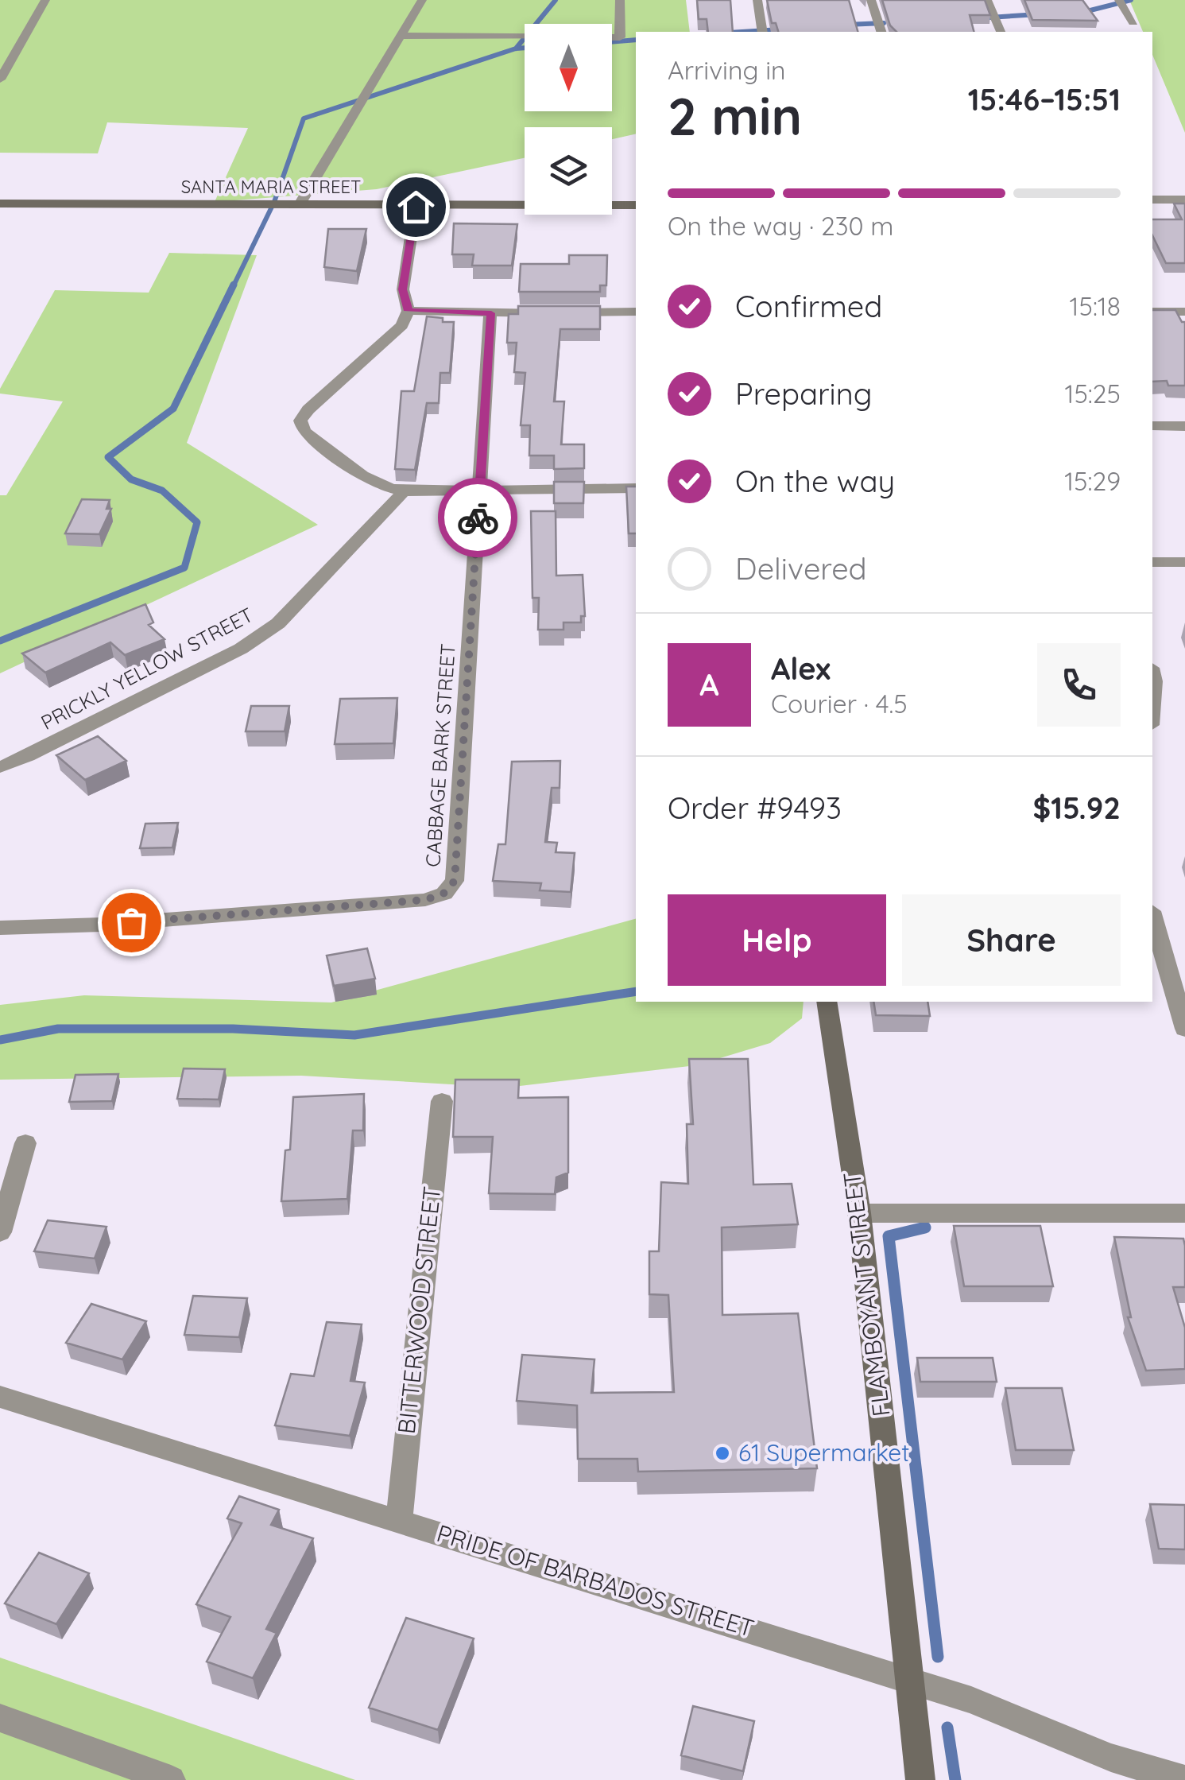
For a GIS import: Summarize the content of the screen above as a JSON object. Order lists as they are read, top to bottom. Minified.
{"streets":{"street":["SANTA MARIA STREET","PRICKLY YELLOW STREET","CABBAGE BARK STREET","FLAMBOYANT STREET","BITTERWOOD STREET","PRIDE OF BARBADOS STREET"]},"crossings":[["FLAMBOYANT STREET","PRIDE OF BARBADOS STREET"],["BITTERWOOD STREET","PRIDE OF BARBADOS STREET"]],"places":["61 Supermarket"],"north":"bottom","page":{"heading":["2 min","Arriving in","15:46–15:51"],"panel":["Alex","Courier · 4.5","Order #9493","$15.92"],"bar":"On the way · 230 m","list":[["Confirmed","15:18"],["Preparing","15:25"],["On the way","15:29"],"Delivered"],"round":"A","buttons":["Help","Share"]}}
